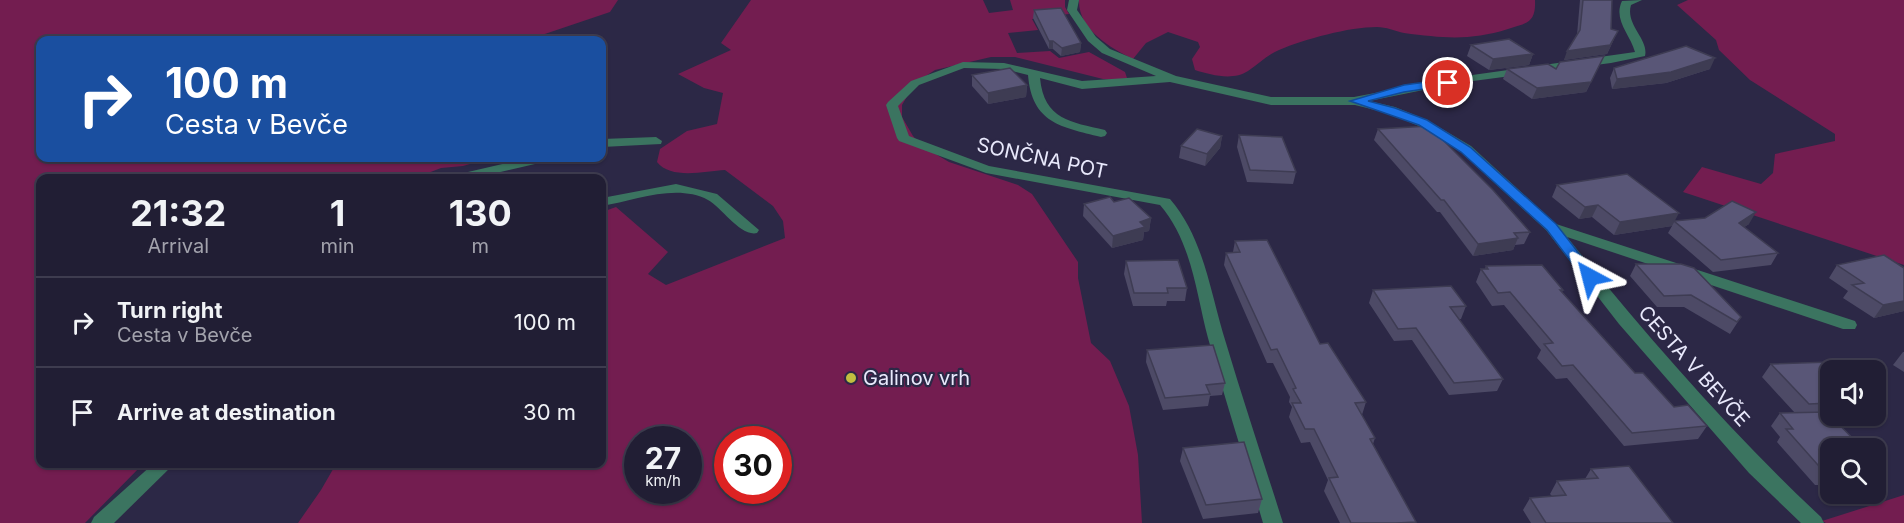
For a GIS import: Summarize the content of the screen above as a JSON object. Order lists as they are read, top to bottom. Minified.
{"streets":{"street":["SONČNA POT","CESTA V BEVČE"]},"crossings":[["SONČNA POT","CESTA V BEVČE"]],"places":["Galinov vrh"],"page":{"turn":["100 m","Cesta v Bevče"],"eta":["21:32","Arrival","1","min","130","m"],"list":[{"name":"Turn right","note":"Cesta v Bevče","value":"100 m"},{"name":"Arrive at destination","value":"30 m"}],"speed":"27 km/h","limit":"30"}}
